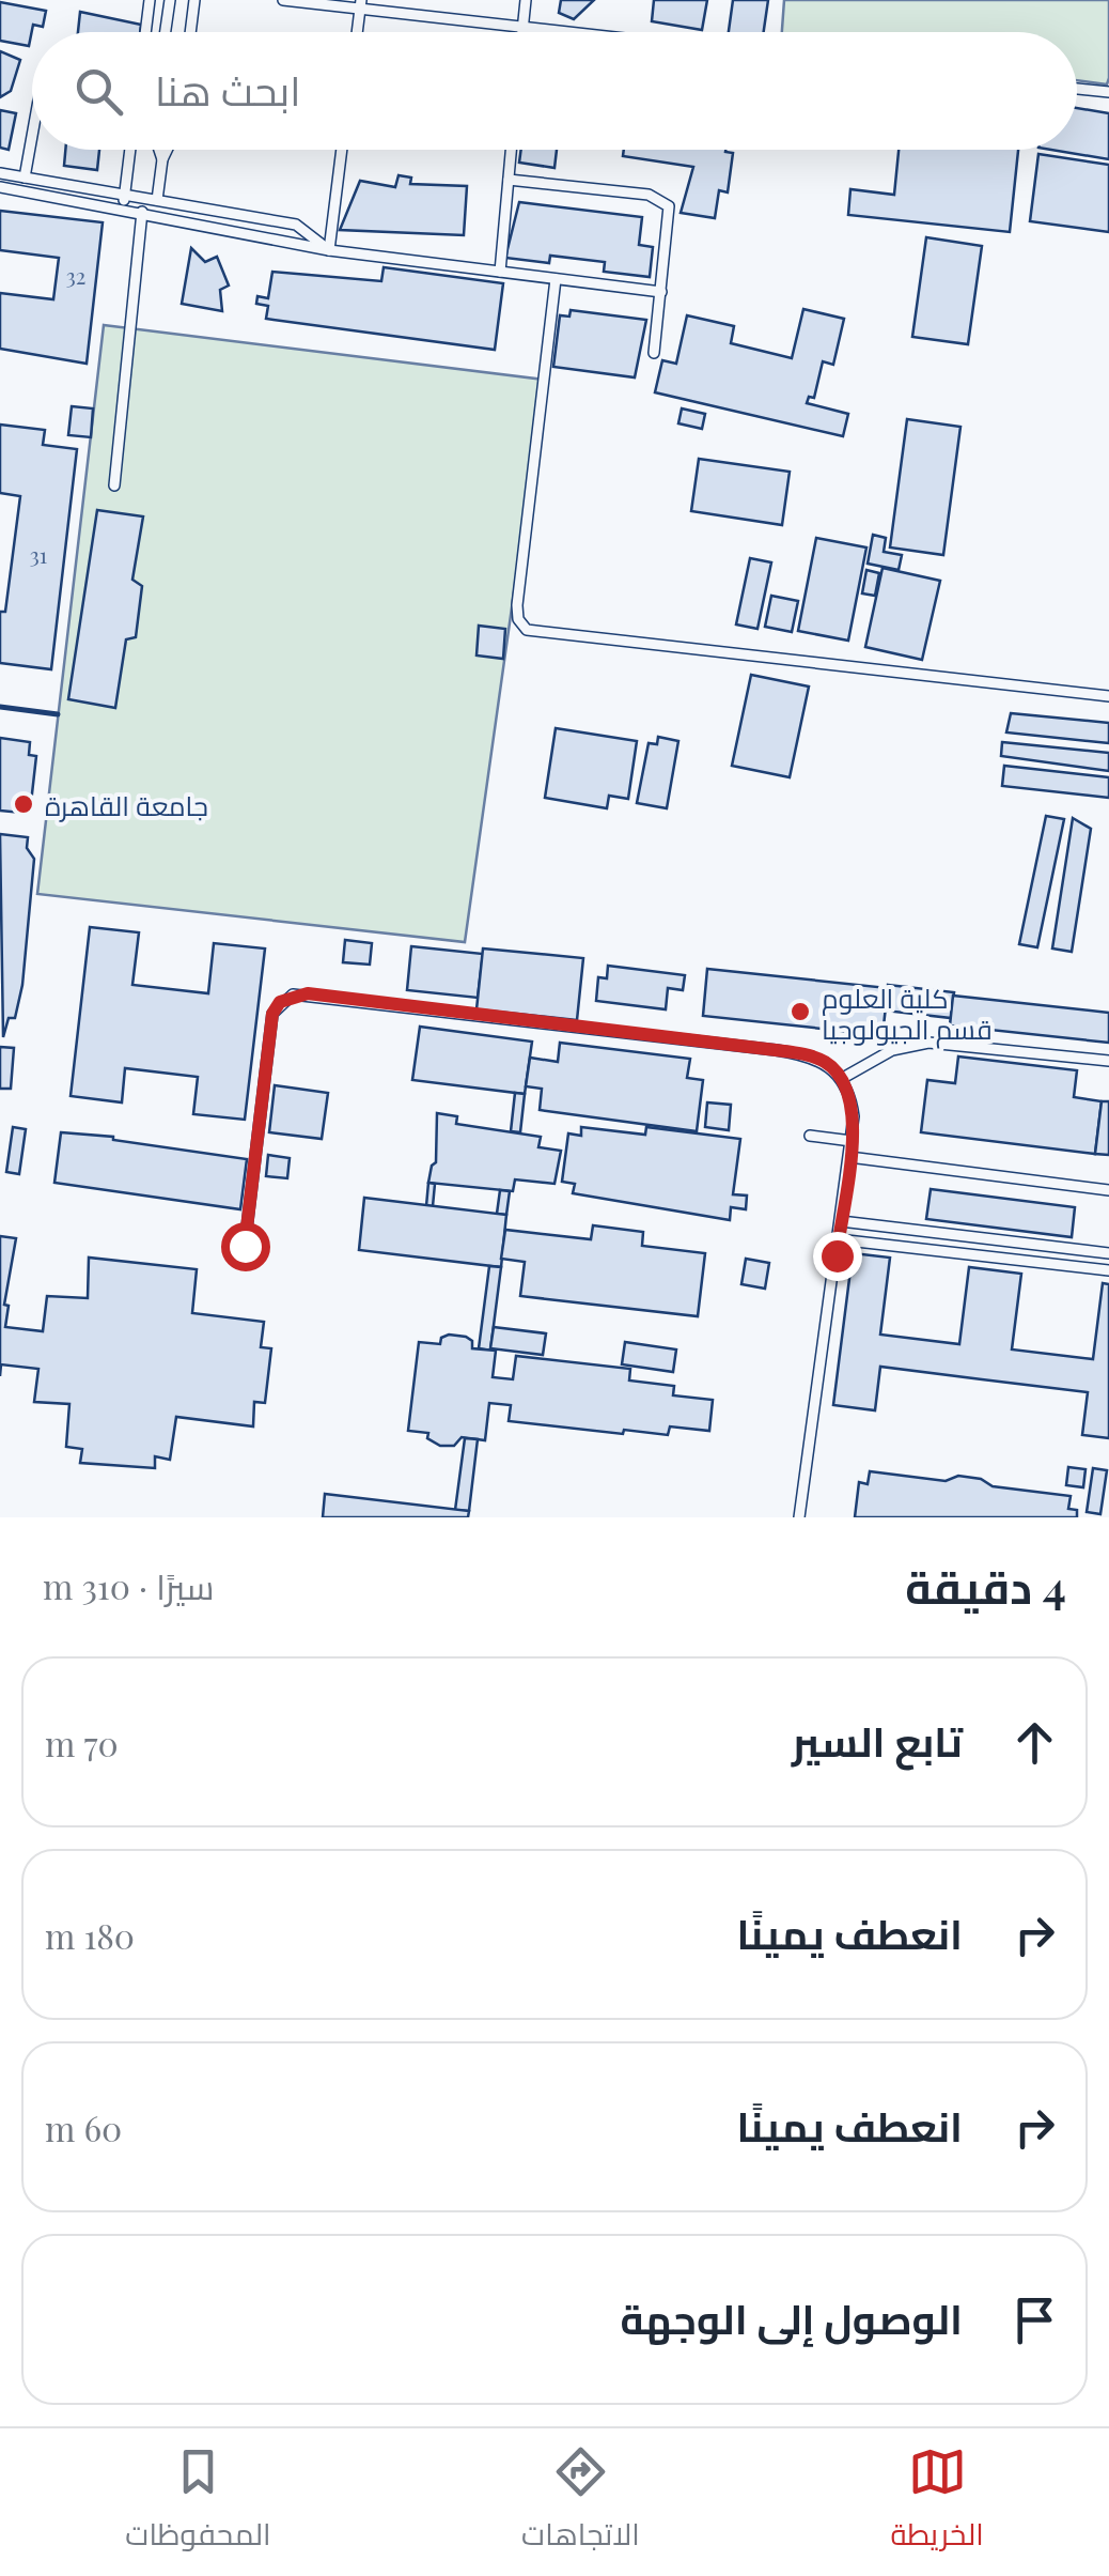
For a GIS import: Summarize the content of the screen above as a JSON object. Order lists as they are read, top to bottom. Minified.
{"places":["جامعة القاهرة","كلية العلوم قسم الجيولوجيا"],"house_numbers":["32","31"],"page":{"search":"ابحث هنا","heading":["4 دقيقة","سيرًا · 310 m"],"list":[["تابع السير","70 m"],["انعطف يمينًا","180 m"],["انعطف يمينًا","60 m"],"الوصول إلى الوجهة"],"nav":["الخريطة","الاتجاهات","المحفوظات"]}}
